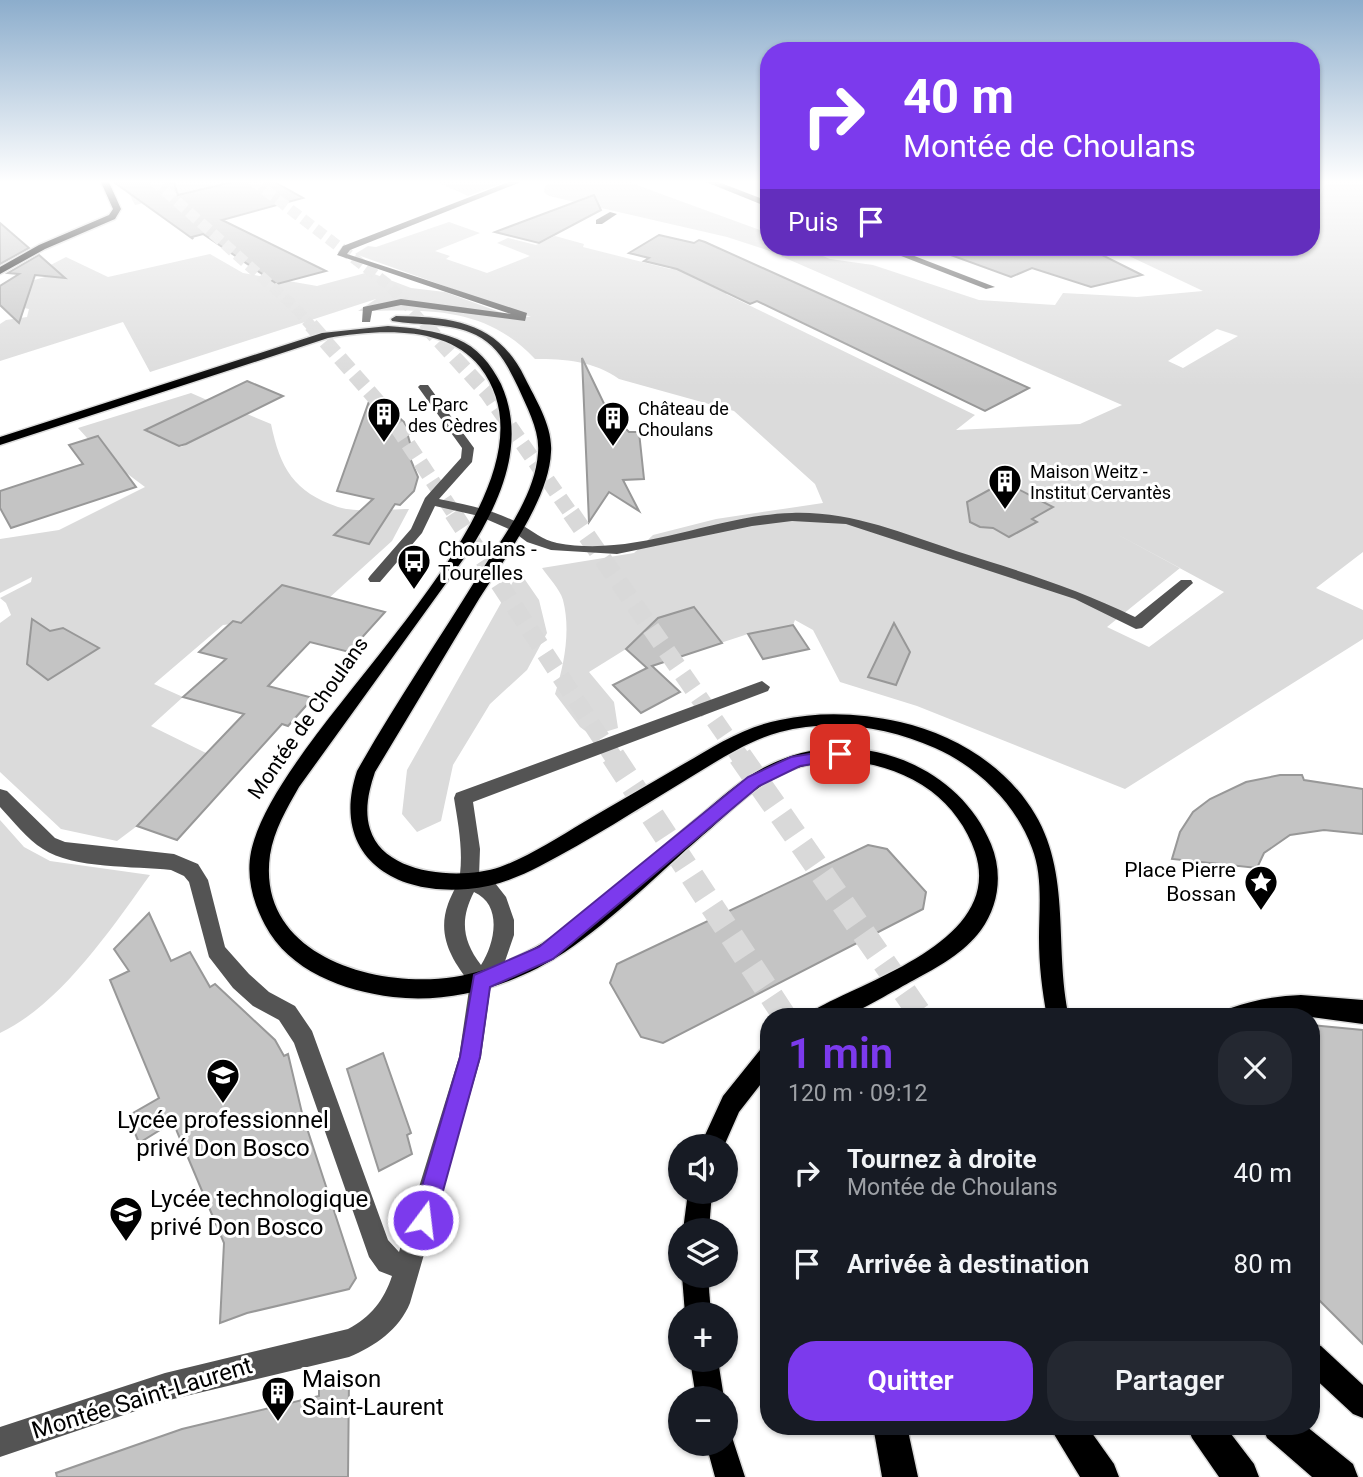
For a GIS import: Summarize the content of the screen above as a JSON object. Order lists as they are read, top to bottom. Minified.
{"streets":{"main road":["Montée de Choulans"],"street":["Montée Saint-Laurent"]},"crossings":[["Montée de Choulans","Montée Saint-Laurent"]],"places":{"building":["Le Parc des Cèdres","Château de Choulans","Maison Weitz - Institut Cervantès","Maison Saint-Laurent"],"bus stop":["Choulans - Tourelles"],"place":["Place Pierre Bossan"],"school or university":["Lycée professionnel privé Don Bosco","Lycée technologique privé Don Bosco"]},"page":{"turn":["40 m","Montée de Choulans"],"then":"Puis","heading":["1 min","120 m · 09:12"],"list":[{"name":"Tournez à droite","note":"Montée de Choulans","value":"40 m"},{"name":"Arrivée à destination","value":"80 m"}],"map_buttons":["+","−"],"buttons":["Quitter","Partager"]}}
